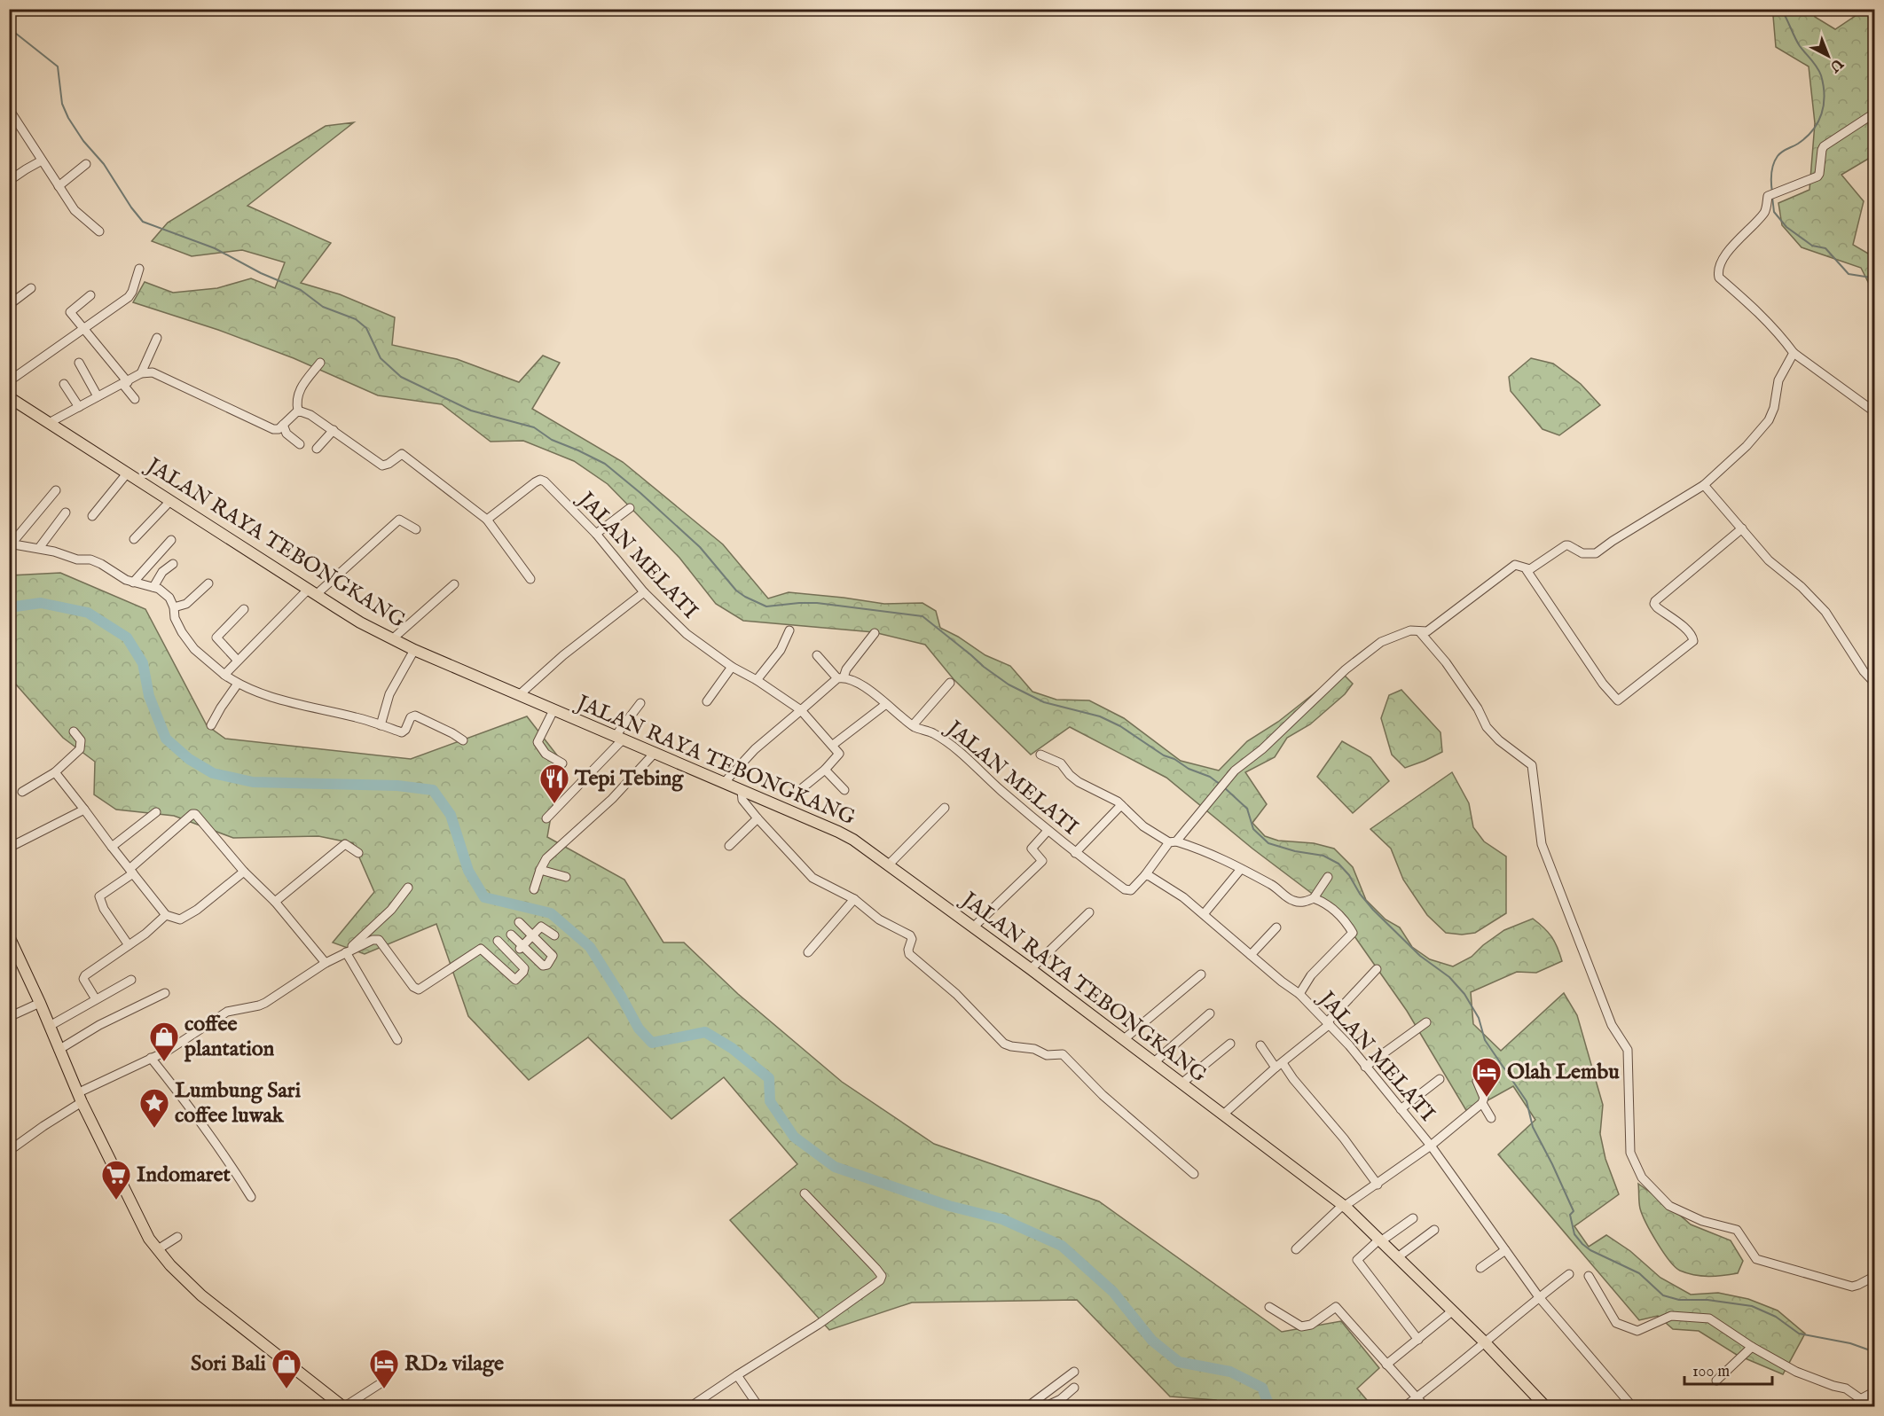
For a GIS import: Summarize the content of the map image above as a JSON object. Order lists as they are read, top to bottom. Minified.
{"streets":{"main road":["JALAN RAYA TEBONGKANG"],"street":["JALAN MELATI"]},"places":{"restaurant":["Tepi Tebing"],"shop":["coffee plantation","Sori Bali"],"hotel":["Olah Lembu","RD2 vilage"],"place":["Lumbung Sari coffee luwak"],"supermarket":["Indomaret"]},"scale_bar":"100 m","north":"bottom right"}
